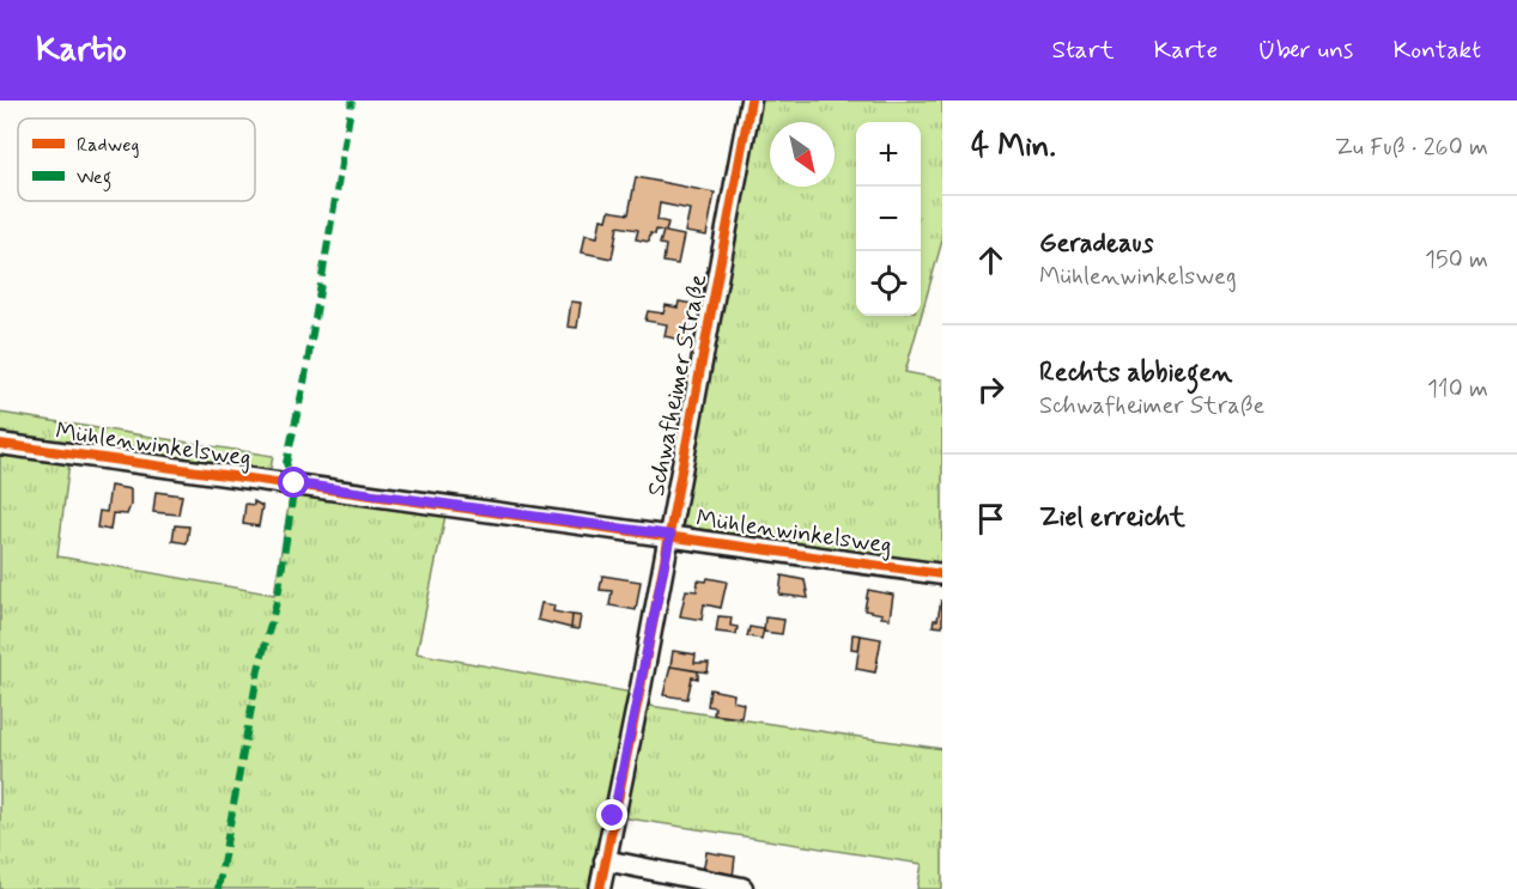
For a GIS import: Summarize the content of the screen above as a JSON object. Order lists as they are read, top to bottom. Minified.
{"streets":{"street":["Schwafheimer Straße","Mühlenwinkelsweg"]},"crossings":[["Schwafheimer Straße","Mühlenwinkelsweg"]],"legend":["Radweg","Weg"],"north":"bottom right","page":{"header":"Kartio","nav":["Start","Karte","Über uns","Kontakt"],"heading":["4 Min.","Zu Fuß · 260 m"],"map_buttons":["+","−"],"list":[["Geradeaus","Mühlenwinkelsweg","150 m"],["Rechts abbiegen","Schwafheimer Straße","110 m"],"Ziel erreicht"]}}
